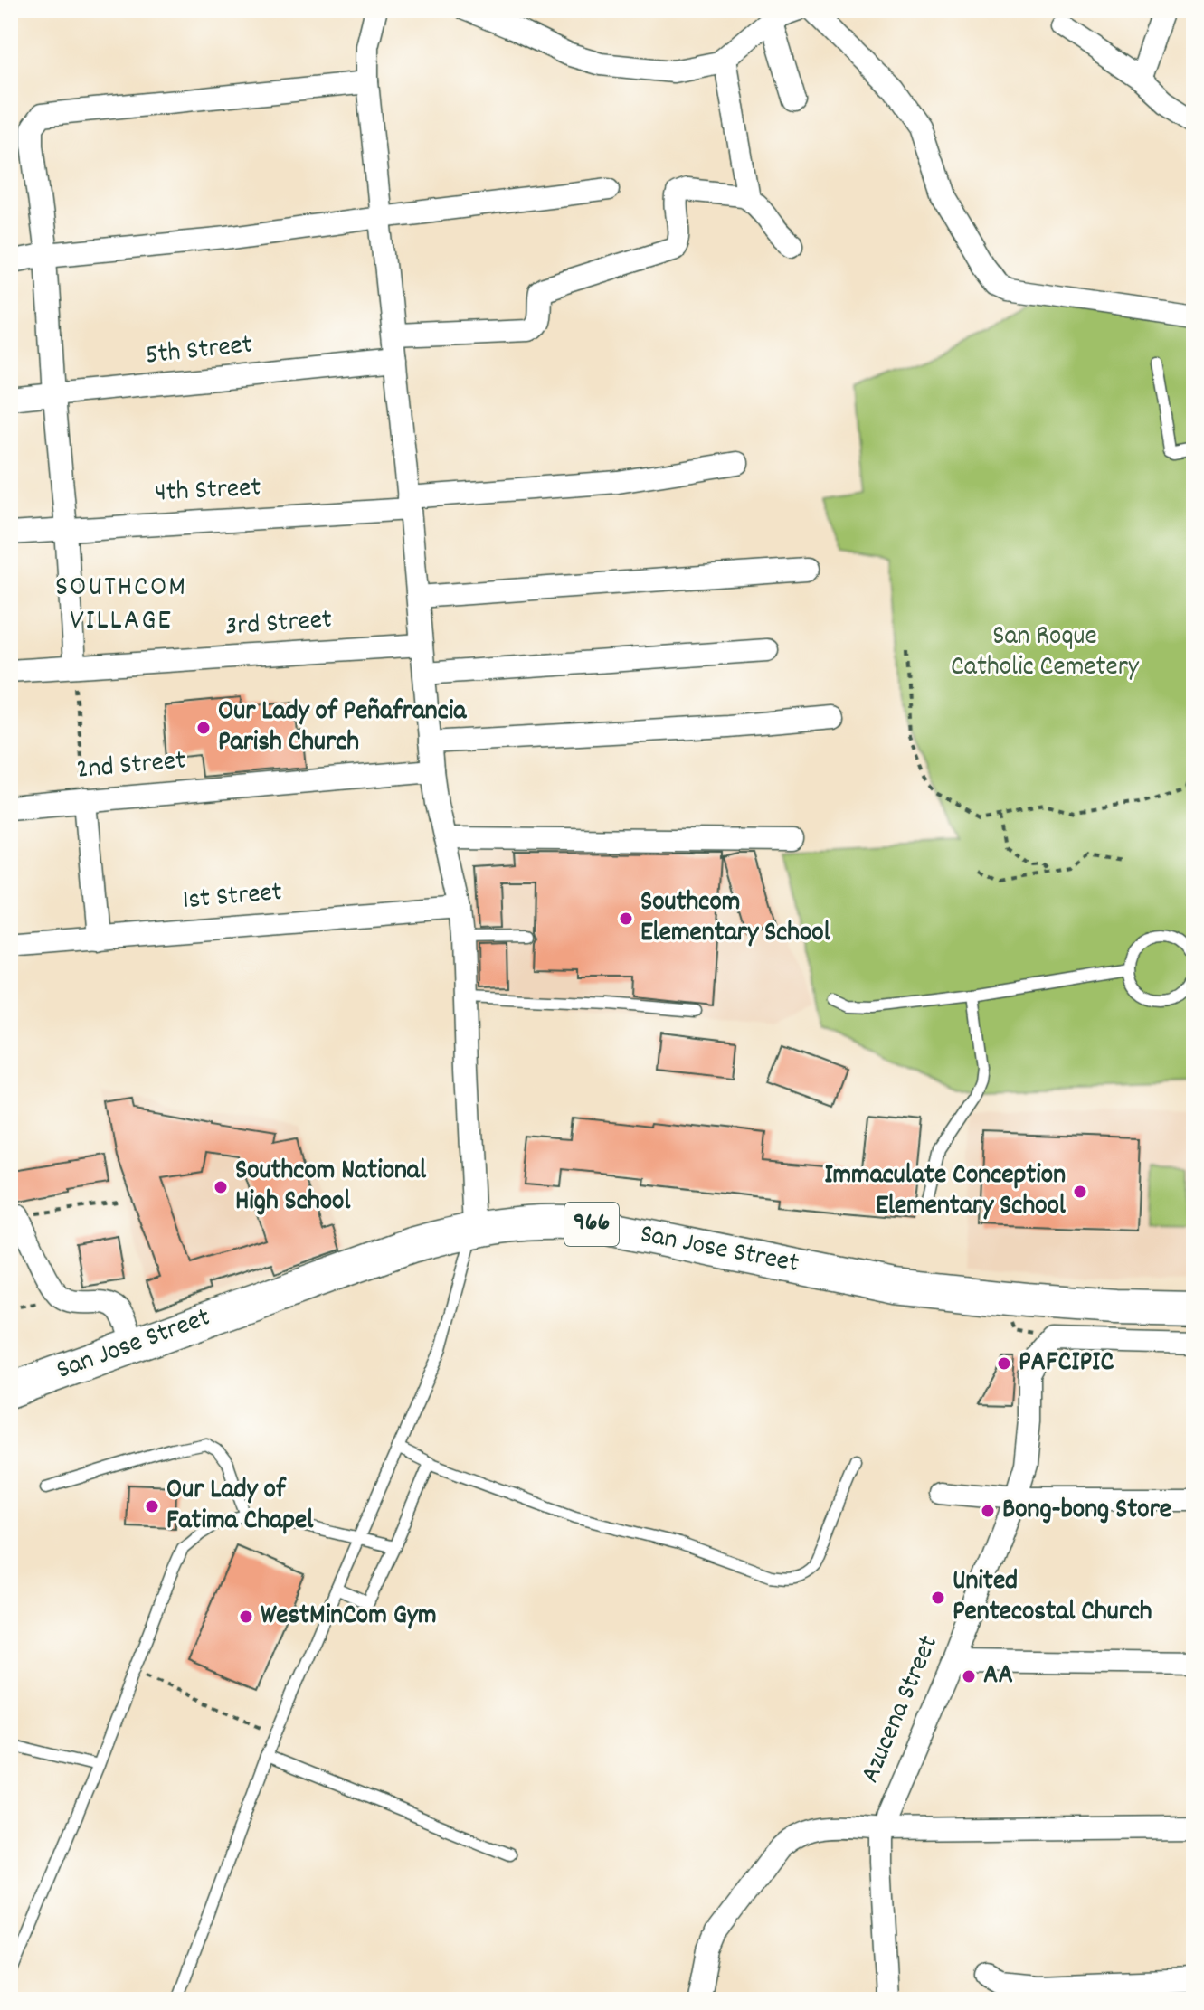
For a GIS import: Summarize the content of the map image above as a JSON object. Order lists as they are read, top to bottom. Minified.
{"streets":{"main road":["966","San Jose Street"],"street":["5th Street","4th Street","3rd Street","2nd Street","1st Street","Azucena Street"]},"districts":["SOUTHCOM VILLAGE"],"parks":["San Roque Catholic Cemetery"],"places":["Our Lady of Peñafrancia Parish Church","Southcom Elementary School","Southcom National High School","Immaculate Conception Elementary School","PAFCIPIC","Our Lady of Fatima Chapel","Bong-bong Store","United Pentecostal Church","WestMinCom Gym","AA"]}
